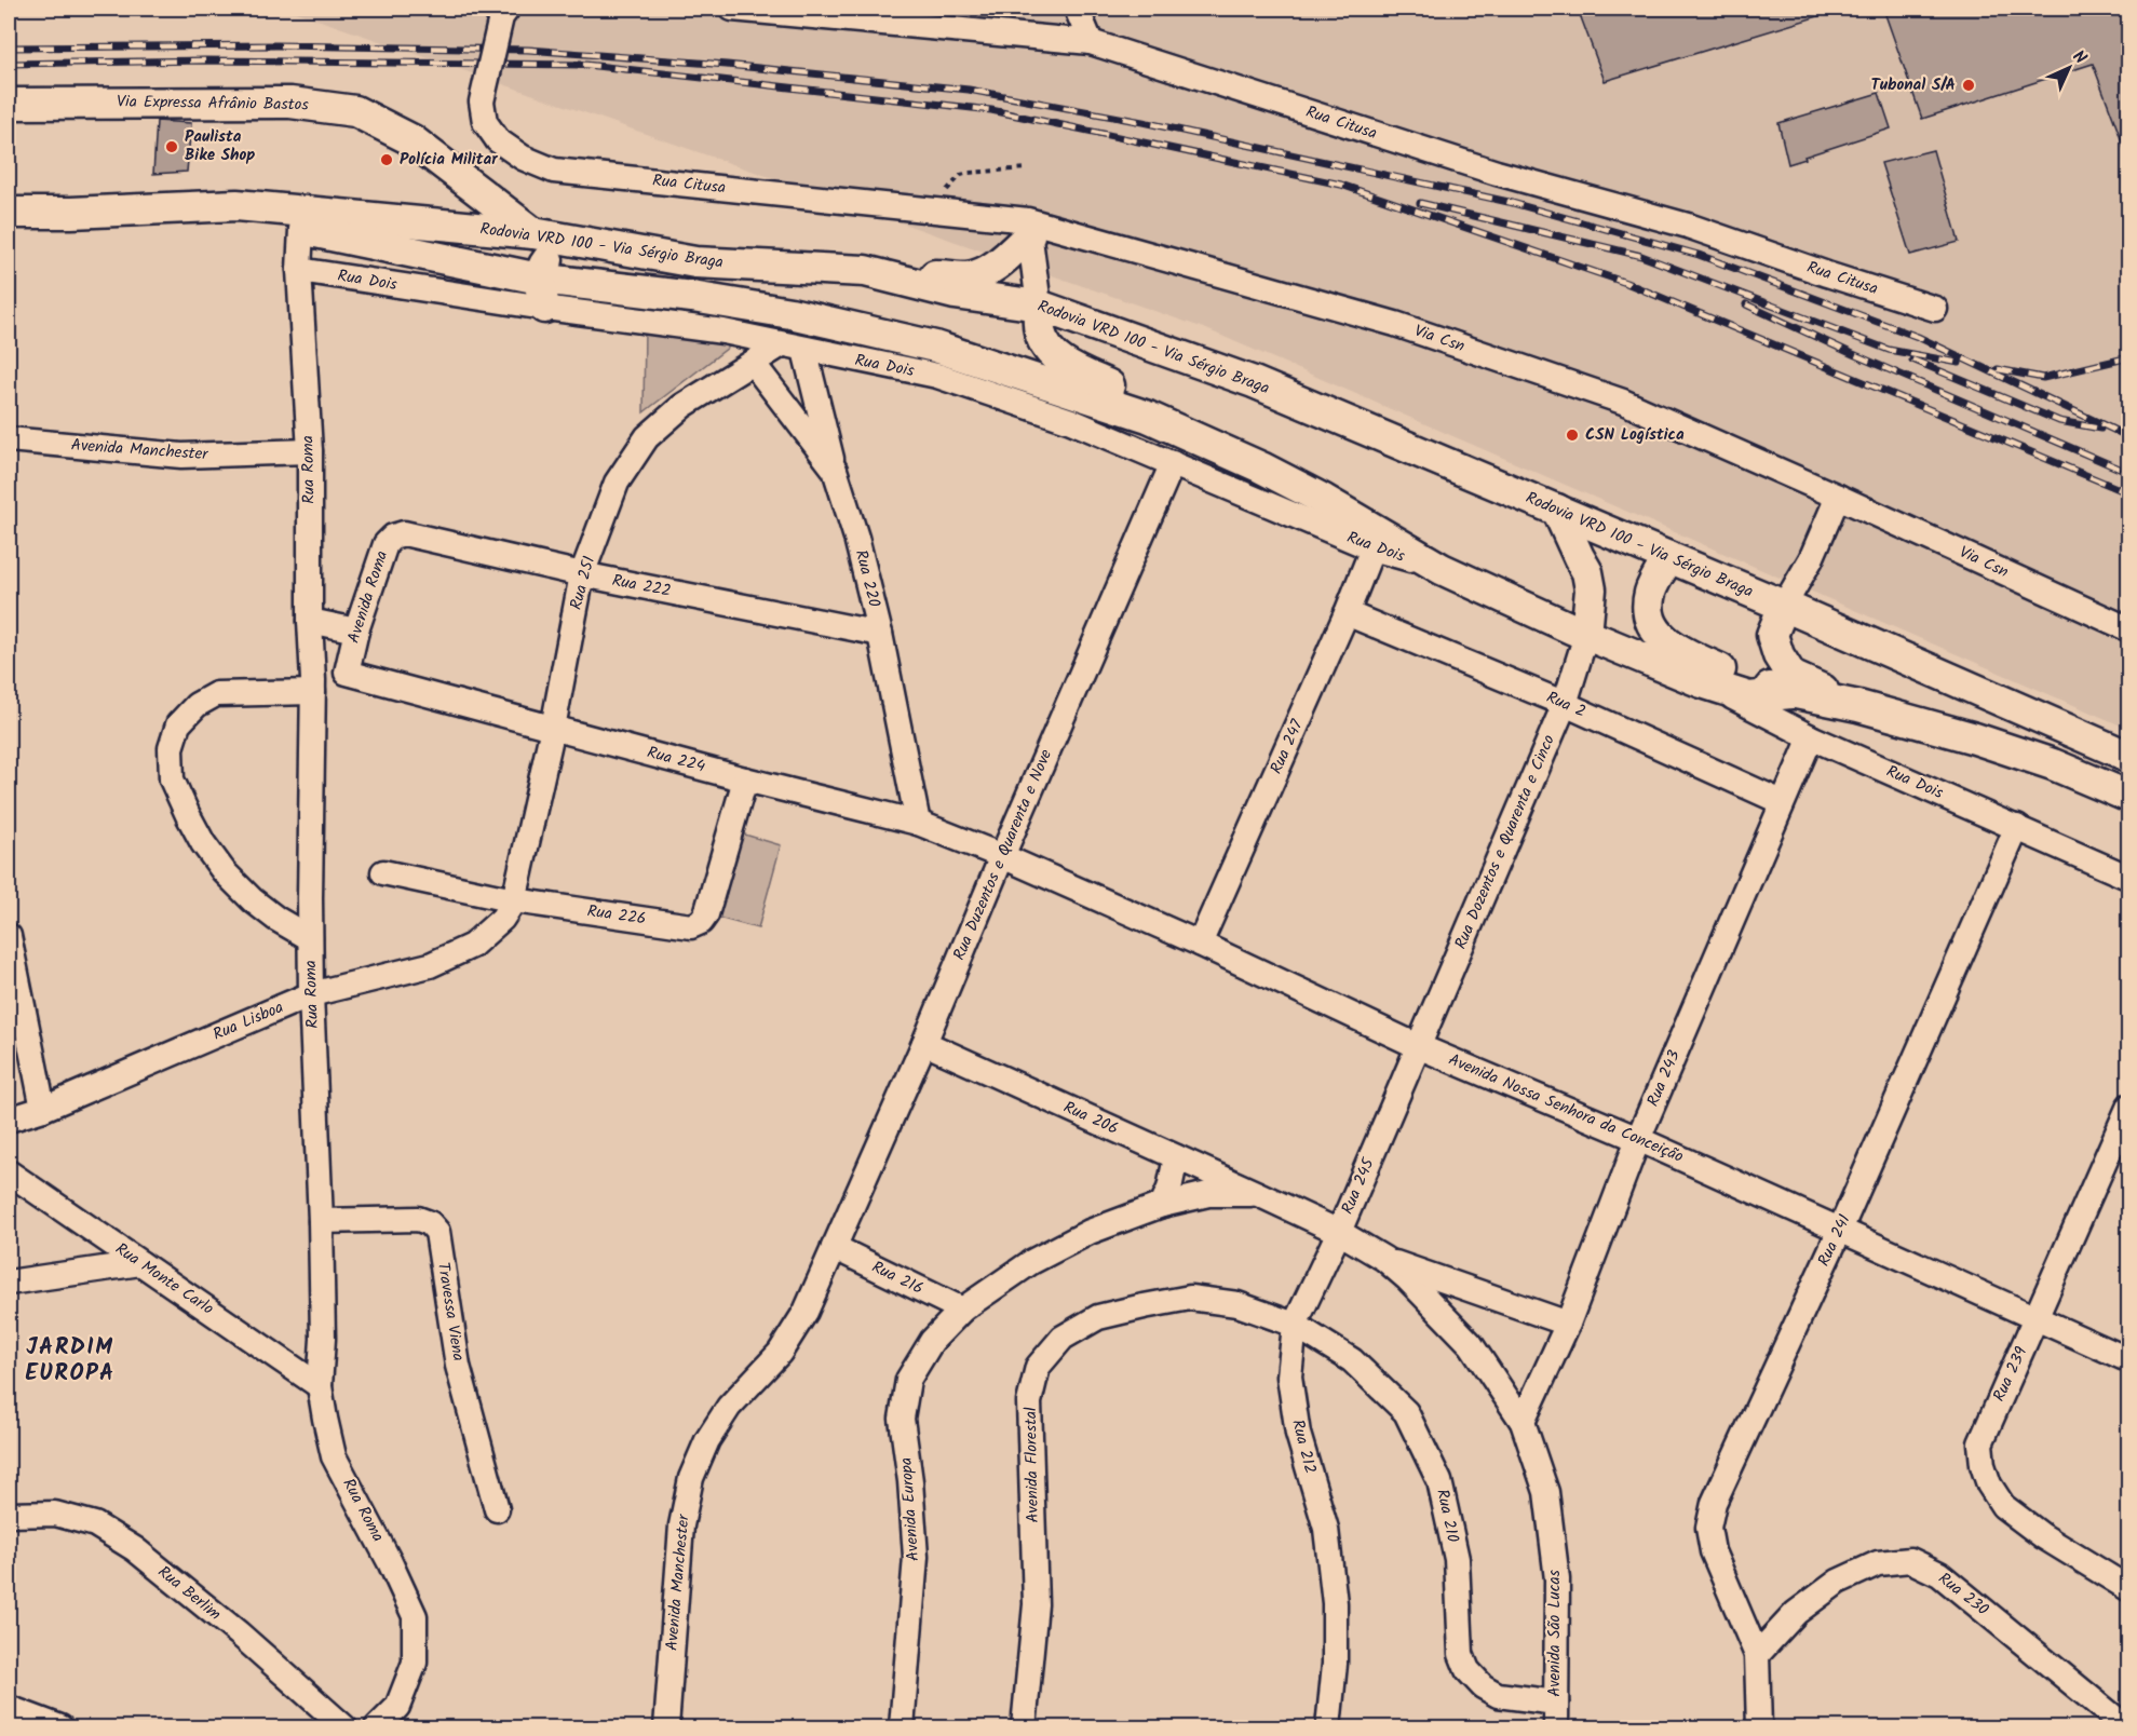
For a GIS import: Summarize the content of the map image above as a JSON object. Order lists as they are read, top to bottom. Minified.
{"streets":{"main road":["Via Expressa Afrânio Bastos","Rodovia VRD 100 - Via Sérgio Braga"],"street":["Rua Citusa","Rua Dois","Via Csn","Avenida Manchester","Rua Roma","Rua 220","Rua 251","Rua 222","Avenida Roma","Rua 2","Rua 247","Rua 224","Rua Dozentos e Quarenta e Cinco","Rua Duzentos e Quarenta e Nove","Rua 226","Rua Lisboa","Rua 243","Avenida Nossa Senhora da Conceição","Rua 206","Rua 245","Rua 241","Rua 216","Rua Monte Carlo","Travessa Viena","Rua 239","Rua 212","Avenida Florestal","Avenida Europa","Rua 210","Rua Berlim","Rua 230","Avenida São Lucas"]},"crossings":[["Via Expressa Afrânio Bastos","Rodovia VRD 100 - Via Sérgio Braga"],["Rua Citusa","Via Csn"],["Rodovia VRD 100 - Via Sérgio Braga","Rua Dois"],["Rodovia VRD 100 - Via Sérgio Braga","Rua Roma"],["Rodovia VRD 100 - Via Sérgio Braga","Rua Dozentos e Quarenta e Cinco"],["Rua Dois","Rua Roma"],["Rua Dois","Rua 251"],["Rua Dois","Rua 247"],["Rua Dois","Rua Duzentos e Quarenta e Nove"],["Rua Dois","Rua 243"],["Rua Dois","Rua 241"],["Avenida Manchester","Rua Roma"],["Avenida Manchester","Rua Duzentos e Quarenta e Nove"],["Avenida Manchester","Rua 216"],["Rua Roma","Rua Lisboa"],["Rua Roma","Rua Monte Carlo"],["Rua Roma","Travessa Viena"],["Rua 220","Rua 251"],["Rua 220","Rua 222"],["Rua 220","Rua 224"],["Rua 251","Rua 222"],["Rua 251","Rua 224"],["Rua 251","Rua 226"],["Rua 251","Rua Lisboa"],["Rua 222","Avenida Roma"],["Avenida Roma","Rua 224"],["Rua 2","Rua 247"],["Rua 2","Rua Dozentos e Quarenta e Cinco"],["Rua 2","Rua 243"],["Rua 247","Avenida Nossa Senhora da Conceição"],["Rua 224","Rua Duzentos e Quarenta e Nove"],["Rua 224","Rua 226"],["Rua 224","Avenida Nossa Senhora da Conceição"],["Rua Dozentos e Quarenta e Cinco","Avenida Nossa Senhora da Conceição"],["Rua Dozentos e Quarenta e Cinco","Rua 245"],["Rua Duzentos e Quarenta e Nove","Avenida Nossa Senhora da Conceição"],["Rua Duzentos e Quarenta e Nove","Rua 206"],["Rua Duzentos e Quarenta e Nove","Rua 216"],["Rua 226","Rua Lisboa"],["Rua 243","Avenida Nossa Senhora da Conceição"],["Rua 243","Avenida São Lucas"],["Avenida Nossa Senhora da Conceição","Rua 245"],["Avenida Nossa Senhora da Conceição","Rua 241"],["Avenida Nossa Senhora da Conceição","Rua 239"],["Rua 206","Rua 245"],["Rua 206","Avenida Europa"],["Rua 206","Avenida São Lucas"],["Rua 245","Rua 212"],["Rua 245","Avenida Florestal"],["Rua 245","Rua 210"],["Rua 245","Avenida São Lucas"],["Rua 241","Rua 230"],["Rua 216","Avenida Europa"],["Rua 212","Avenida Florestal"],["Rua 212","Rua 210"],["Avenida Florestal","Rua 210"],["Rua 210","Avenida São Lucas"]],"districts":["JARDIM EUROPA"],"places":["Tubonal S/A","Paulista Bike Shop","Polícia Militar","CSN Logística"],"north":"top right"}
